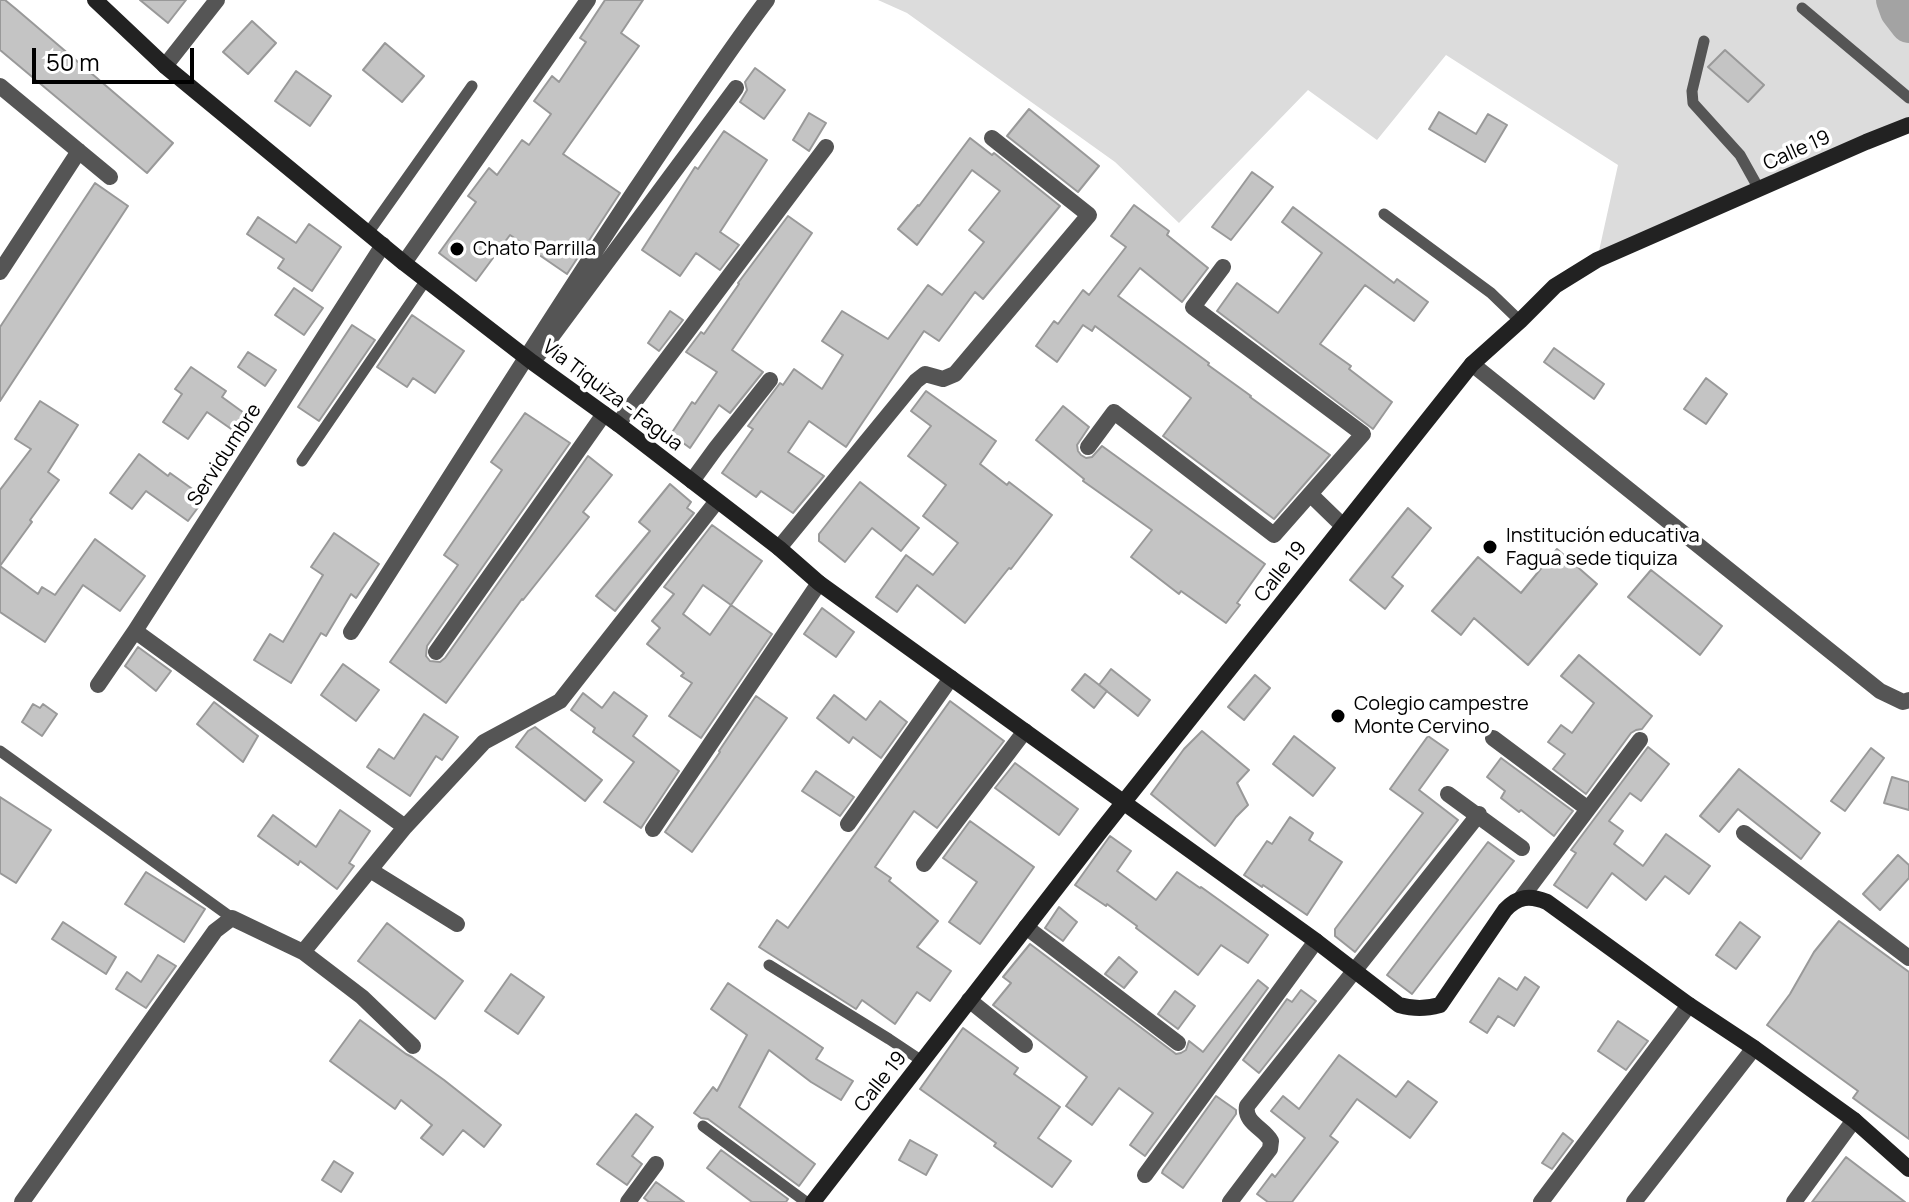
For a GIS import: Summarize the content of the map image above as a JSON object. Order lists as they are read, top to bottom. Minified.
{"streets":{"street":["Calle 19","Vía Tiquiza - Fagua","Servidumbre"]},"crossings":[["Calle 19","Vía Tiquiza - Fagua"],["Vía Tiquiza - Fagua","Servidumbre"]],"places":["Chato Parrilla","Institución educativa Fagua sede tiquiza","Colegio campestre Monte Cervino"],"scale_bar":"50 m"}
